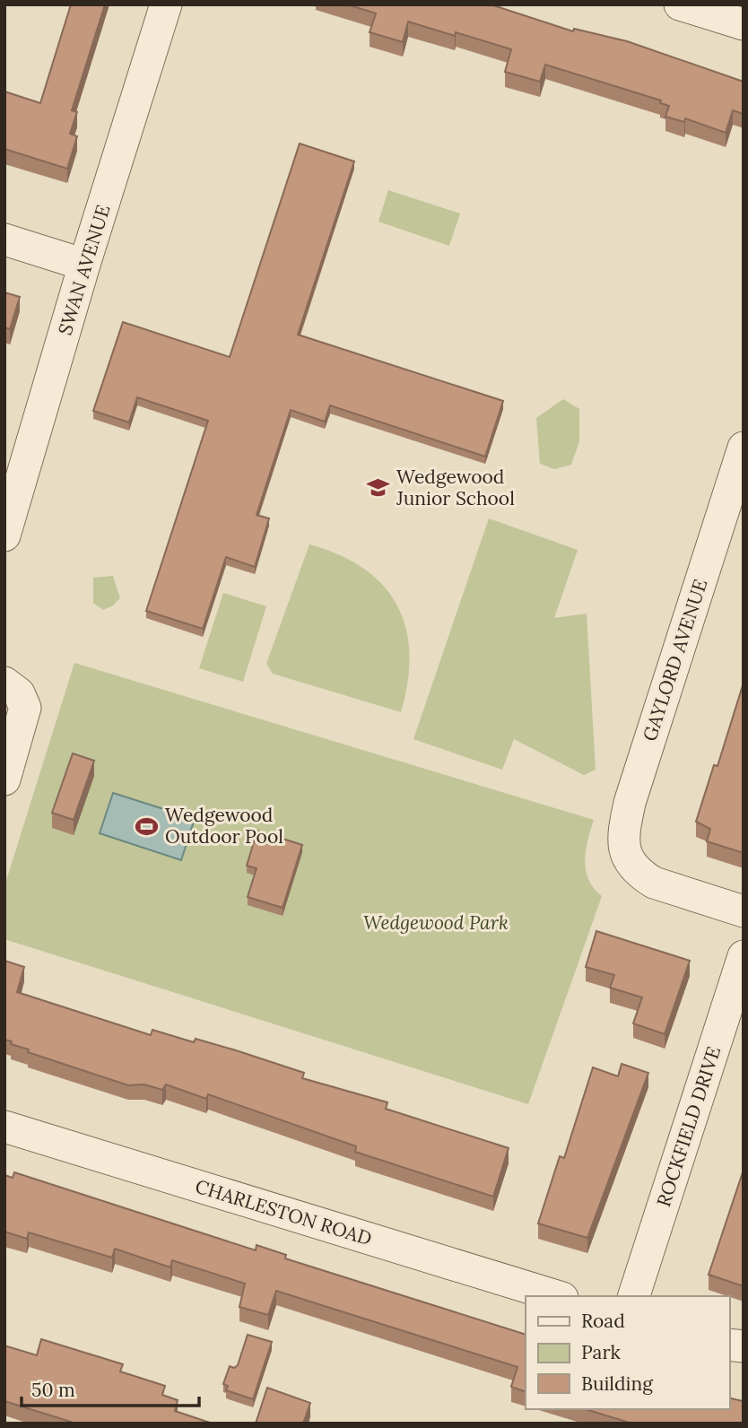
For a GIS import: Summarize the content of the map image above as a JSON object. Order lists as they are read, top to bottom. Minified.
{"streets":{"street":["SWAN AVENUE","GAYLORD AVENUE","ROCKFIELD DRIVE","CHARLESTON ROAD"]},"parks":["Wedgewood Park"],"places":{"school or university":["Wedgewood Junior School"],"sports":["Wedgewood Outdoor Pool"]},"legend":["Road","Park","Building"],"scale_bar":"50 m"}
